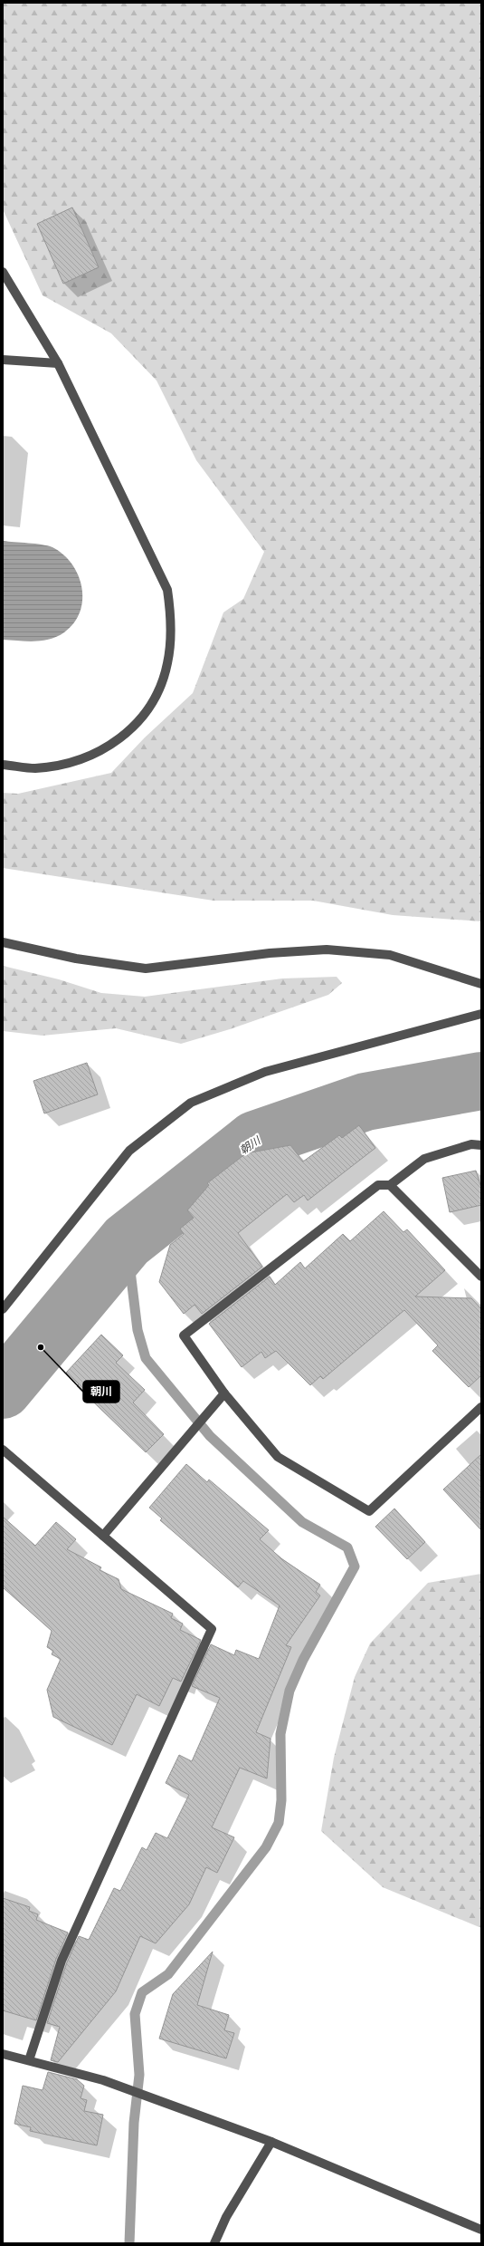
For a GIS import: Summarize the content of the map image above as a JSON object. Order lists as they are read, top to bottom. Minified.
{"water":["朝川"],"places":["朝川"]}
